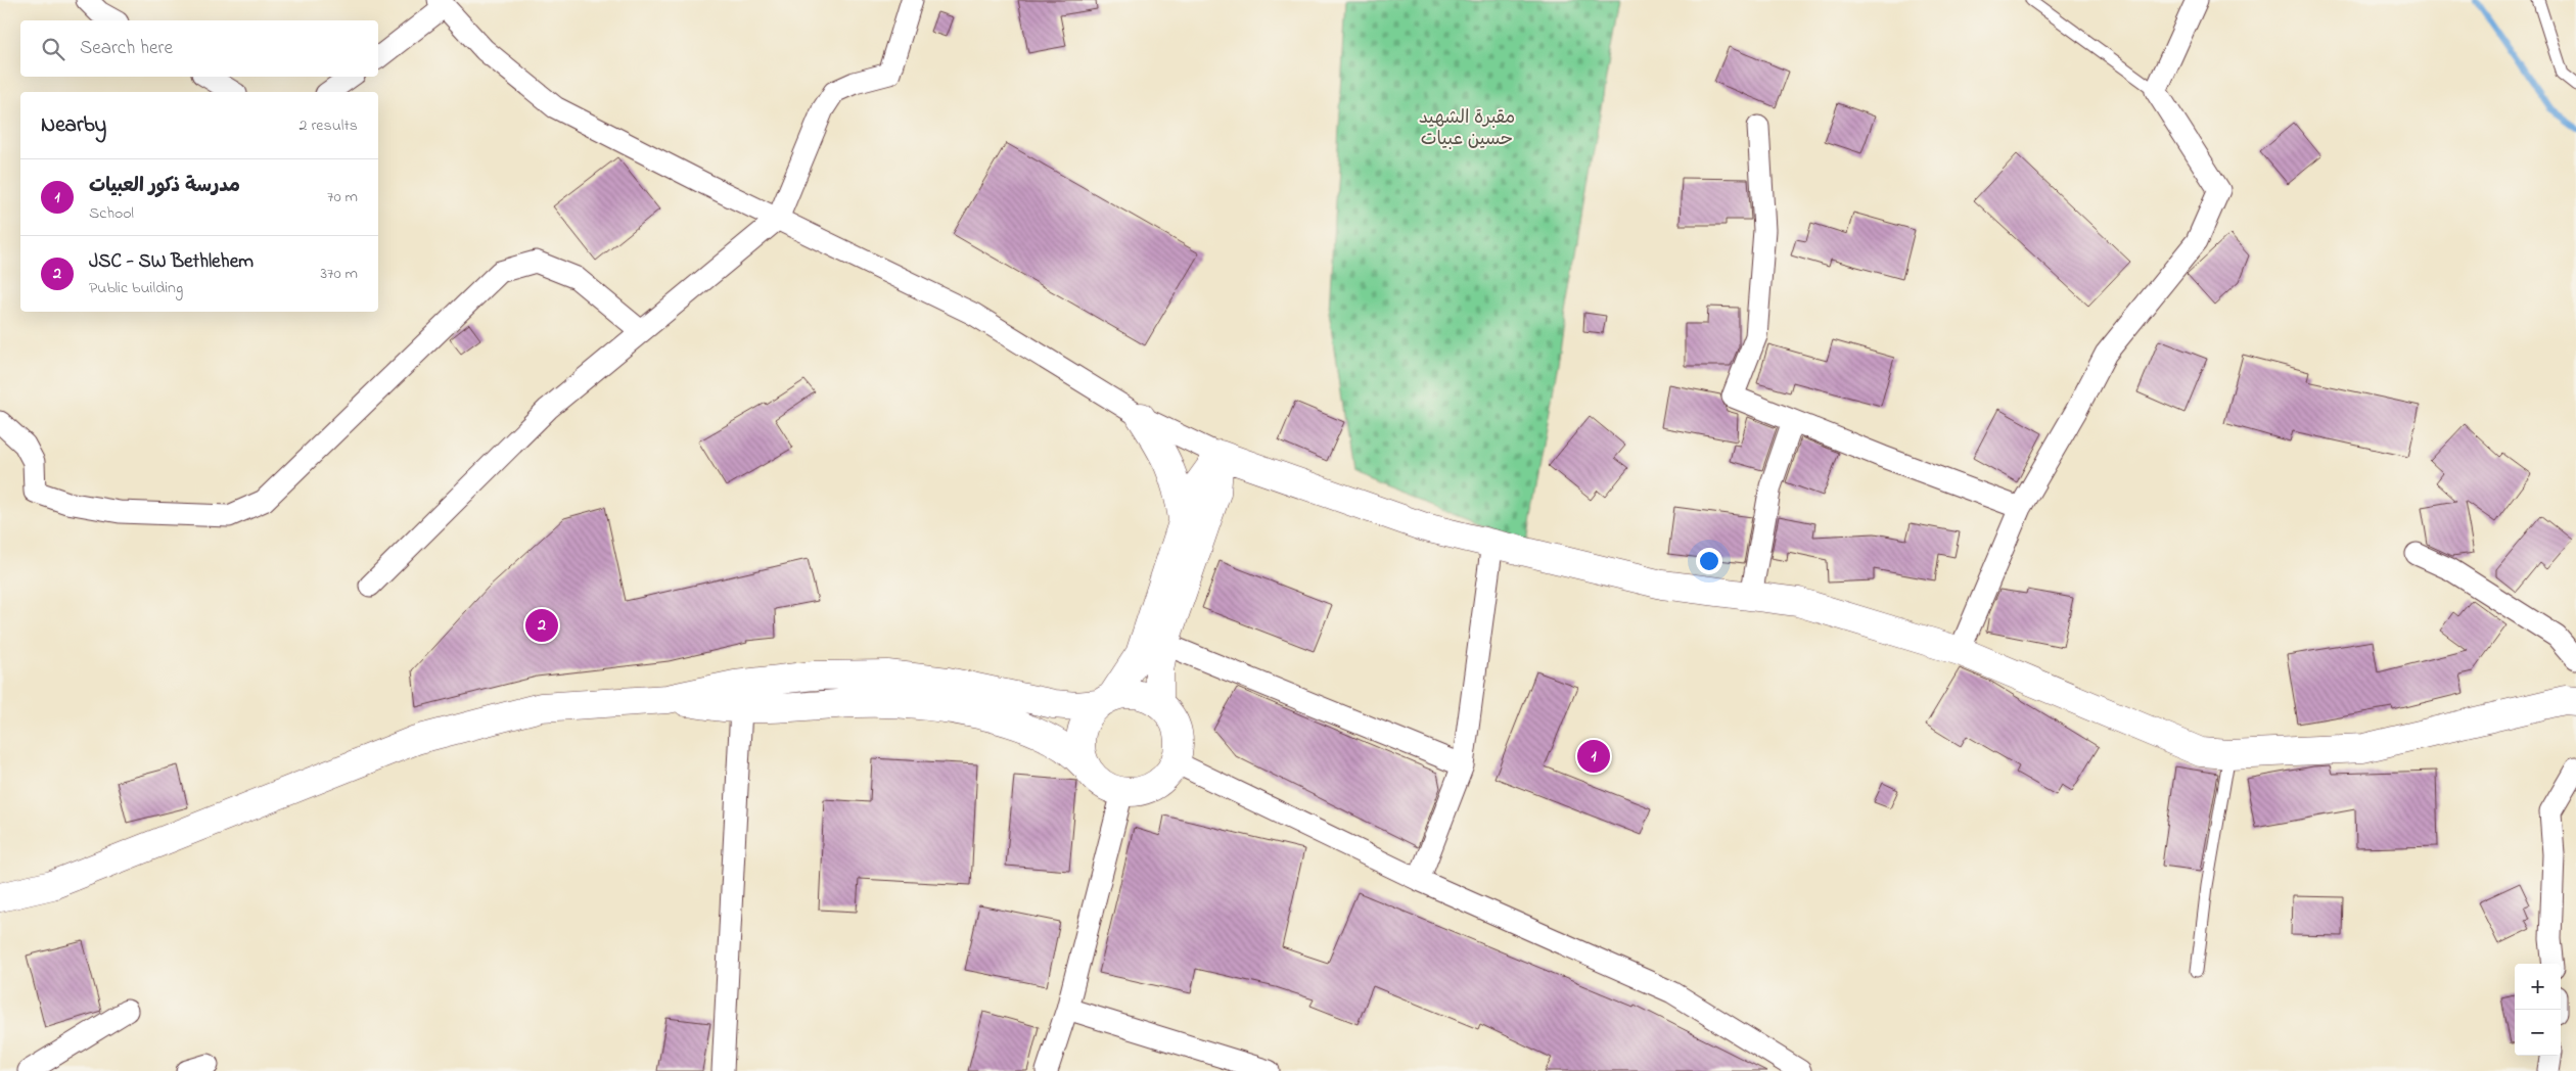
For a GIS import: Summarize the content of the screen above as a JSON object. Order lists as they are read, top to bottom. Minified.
{"parks":["مقبرة الشهيد حسين عبيات"],"page":{"search":"Search here","heading":["Nearby","2 results"],"list":[{"mark":"1","name":"مدرسة ذكور العبيات","note":"School","value":"70 m"},{"mark":"2","name":"JSC - SW Bethlehem","note":"Public building","value":"370 m"}],"pins":["2","1"],"map_buttons":["+","−"]}}
